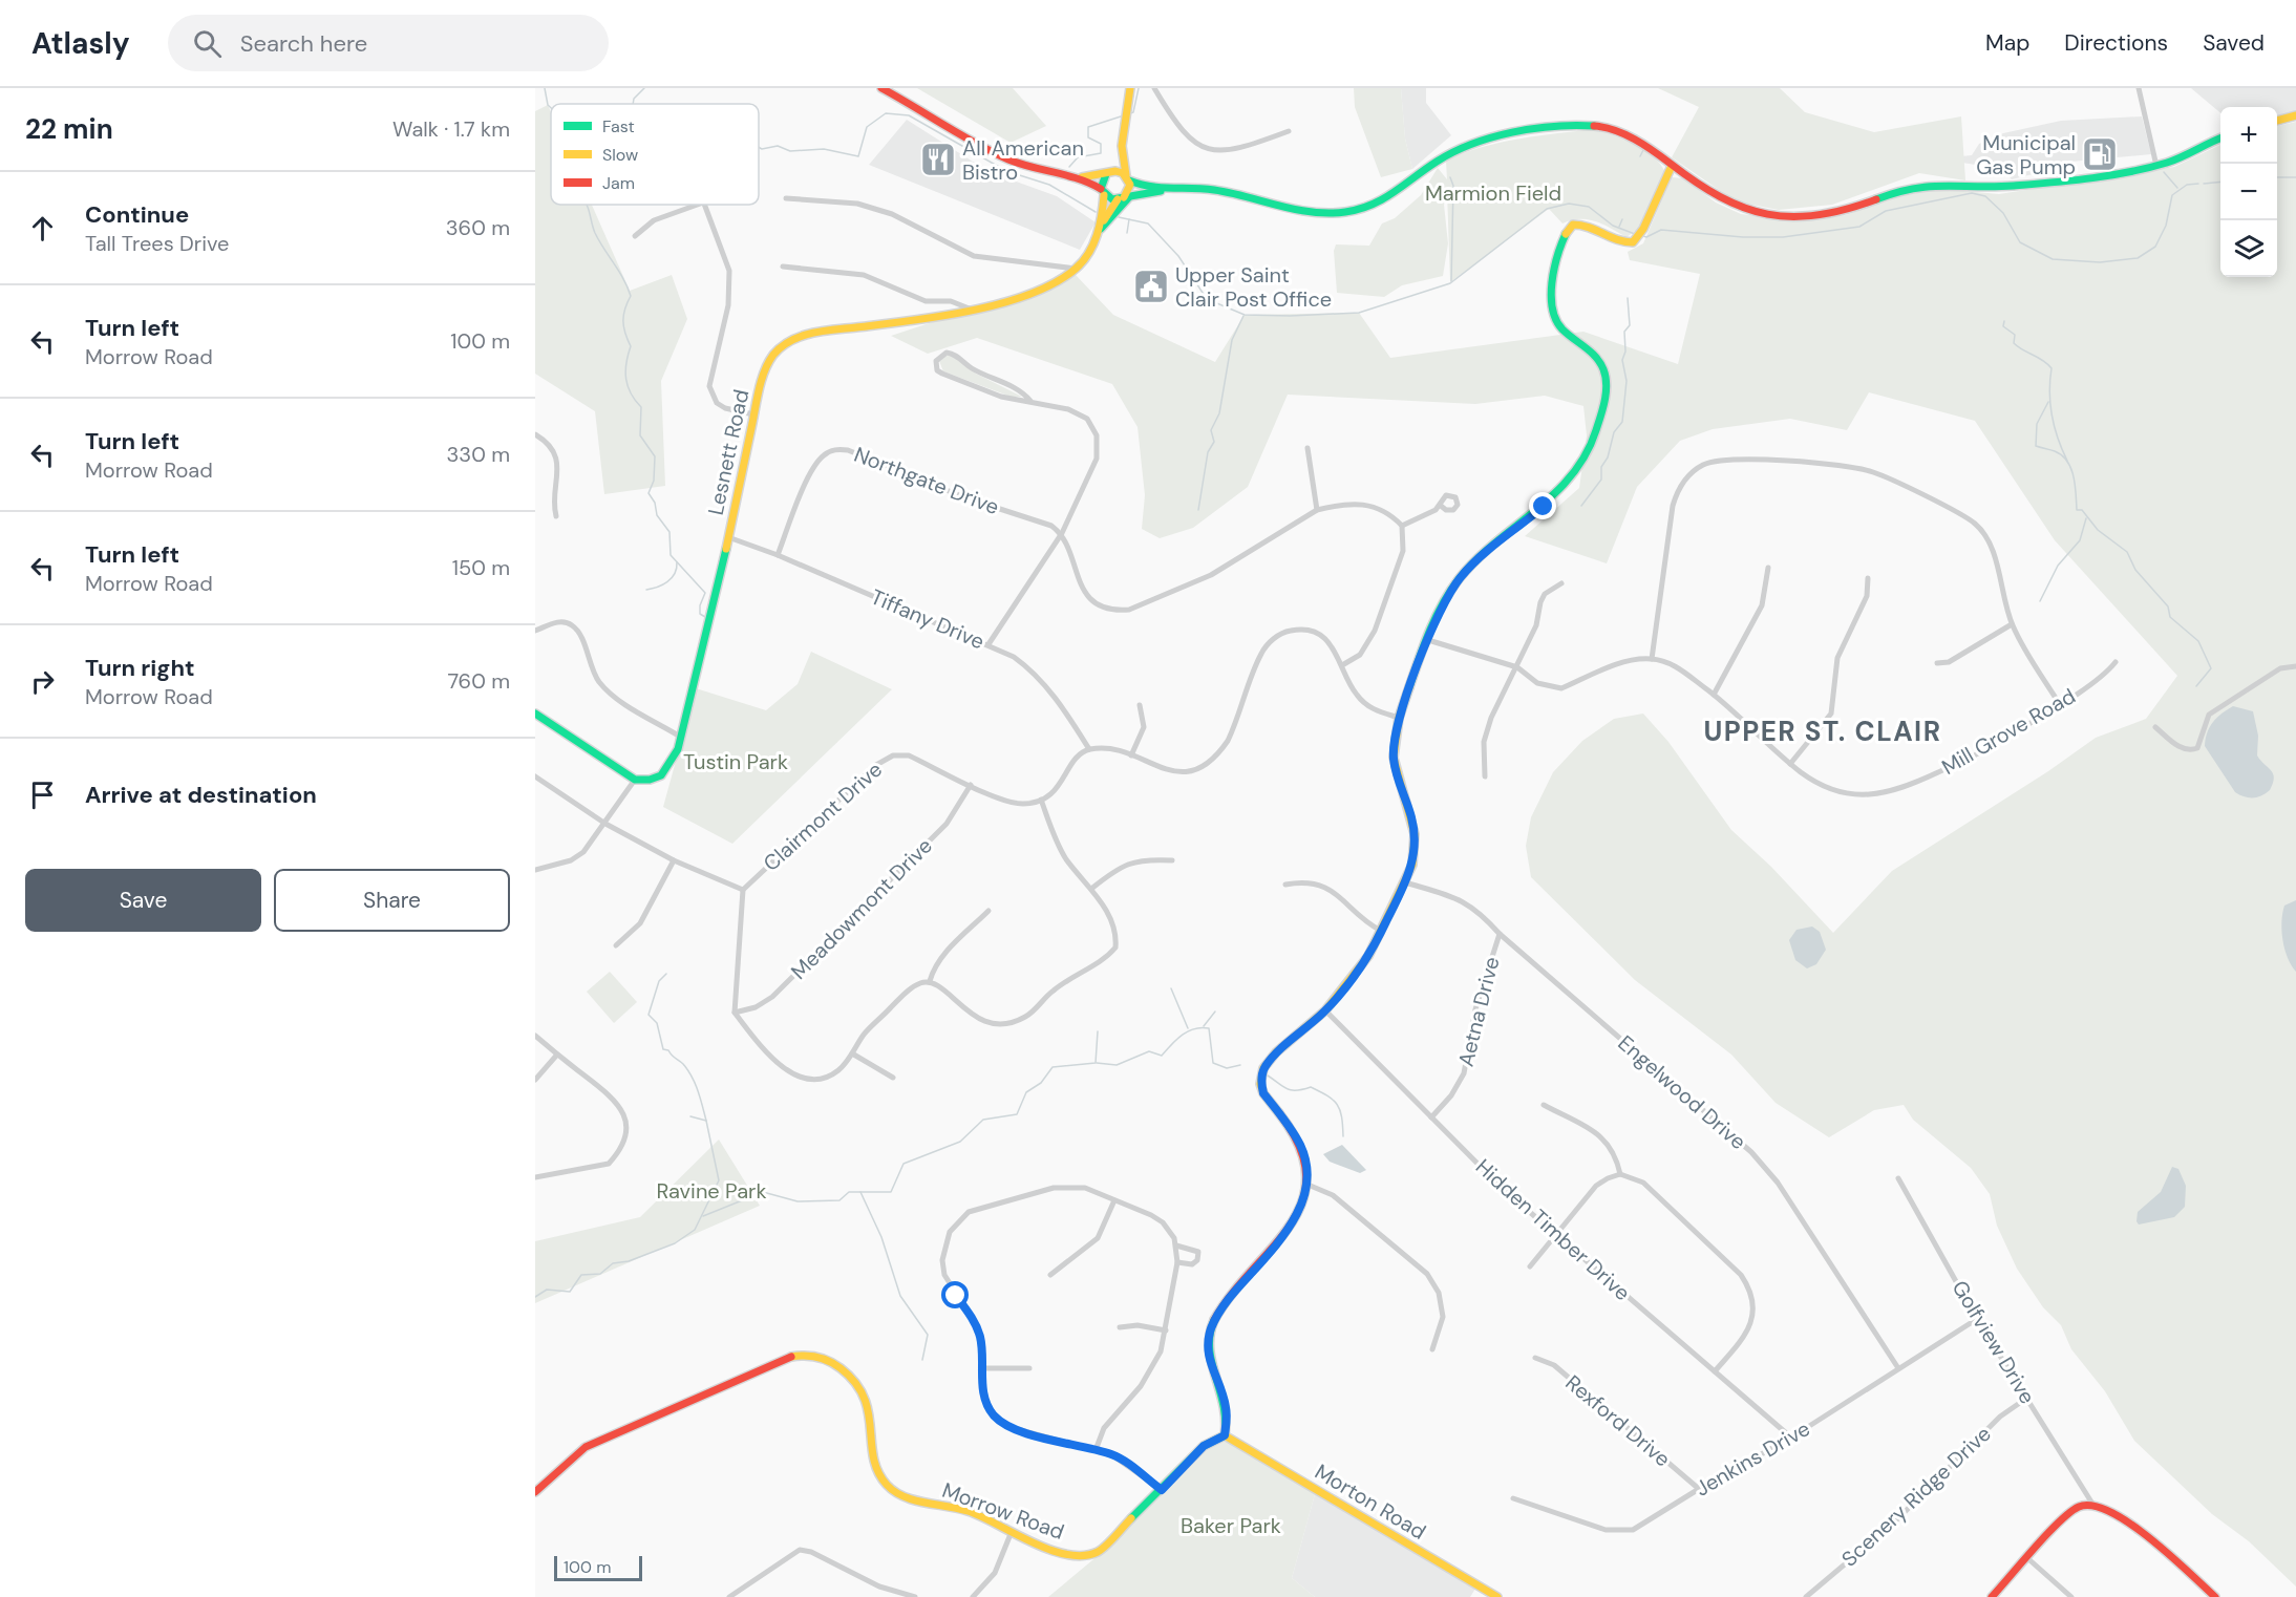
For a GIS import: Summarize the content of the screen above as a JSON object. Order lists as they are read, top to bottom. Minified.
{"streets":{"street":["Lesnett Road","Northgate Drive","Tiffany Drive","Mill Grove Road","Clairmont Drive","Meadowmont Drive","Aetna Drive","Engelwood Drive","Hidden Timber Drive","Golfview Drive","Rexford Drive","Jenkins Drive","Scenery Ridge Drive","Morton Road","Morrow Road"]},"crossings":[["Lesnett Road","Tiffany Drive"],["Northgate Drive","Tiffany Drive"],["Clairmont Drive","Meadowmont Drive"],["Aetna Drive","Engelwood Drive"],["Aetna Drive","Hidden Timber Drive"],["Engelwood Drive","Jenkins Drive"],["Hidden Timber Drive","Jenkins Drive"],["Golfview Drive","Jenkins Drive"],["Golfview Drive","Scenery Ridge Drive"],["Rexford Drive","Jenkins Drive"],["Morton Road","Morrow Road"]],"districts":["UPPER ST. CLAIR"],"parks":["Marmion Field","Tustin Park","Ravine Park","Baker Park"],"places":{"fuel station":["Municipal Gas Pump"],"restaurant":["All American Bistro"],"public building":["Upper Saint Clair Post Office"]},"legend":["Fast","Slow","Jam"],"scale_bar":"100 m","page":{"header":"Atlasly","search":"Search here","nav":["Map","Directions","Saved"],"heading":["22 min","Walk · 1.7 km"],"map_buttons":["+","−"],"list":[["Continue","Tall Trees Drive","360 m"],["Turn left","Morrow Road","100 m"],["Turn left","Morrow Road","330 m"],["Turn left","Morrow Road","150 m"],["Turn right","Morrow Road","760 m"],"Arrive at destination"],"buttons":["Save","Share"],"scale":"100 m"}}
